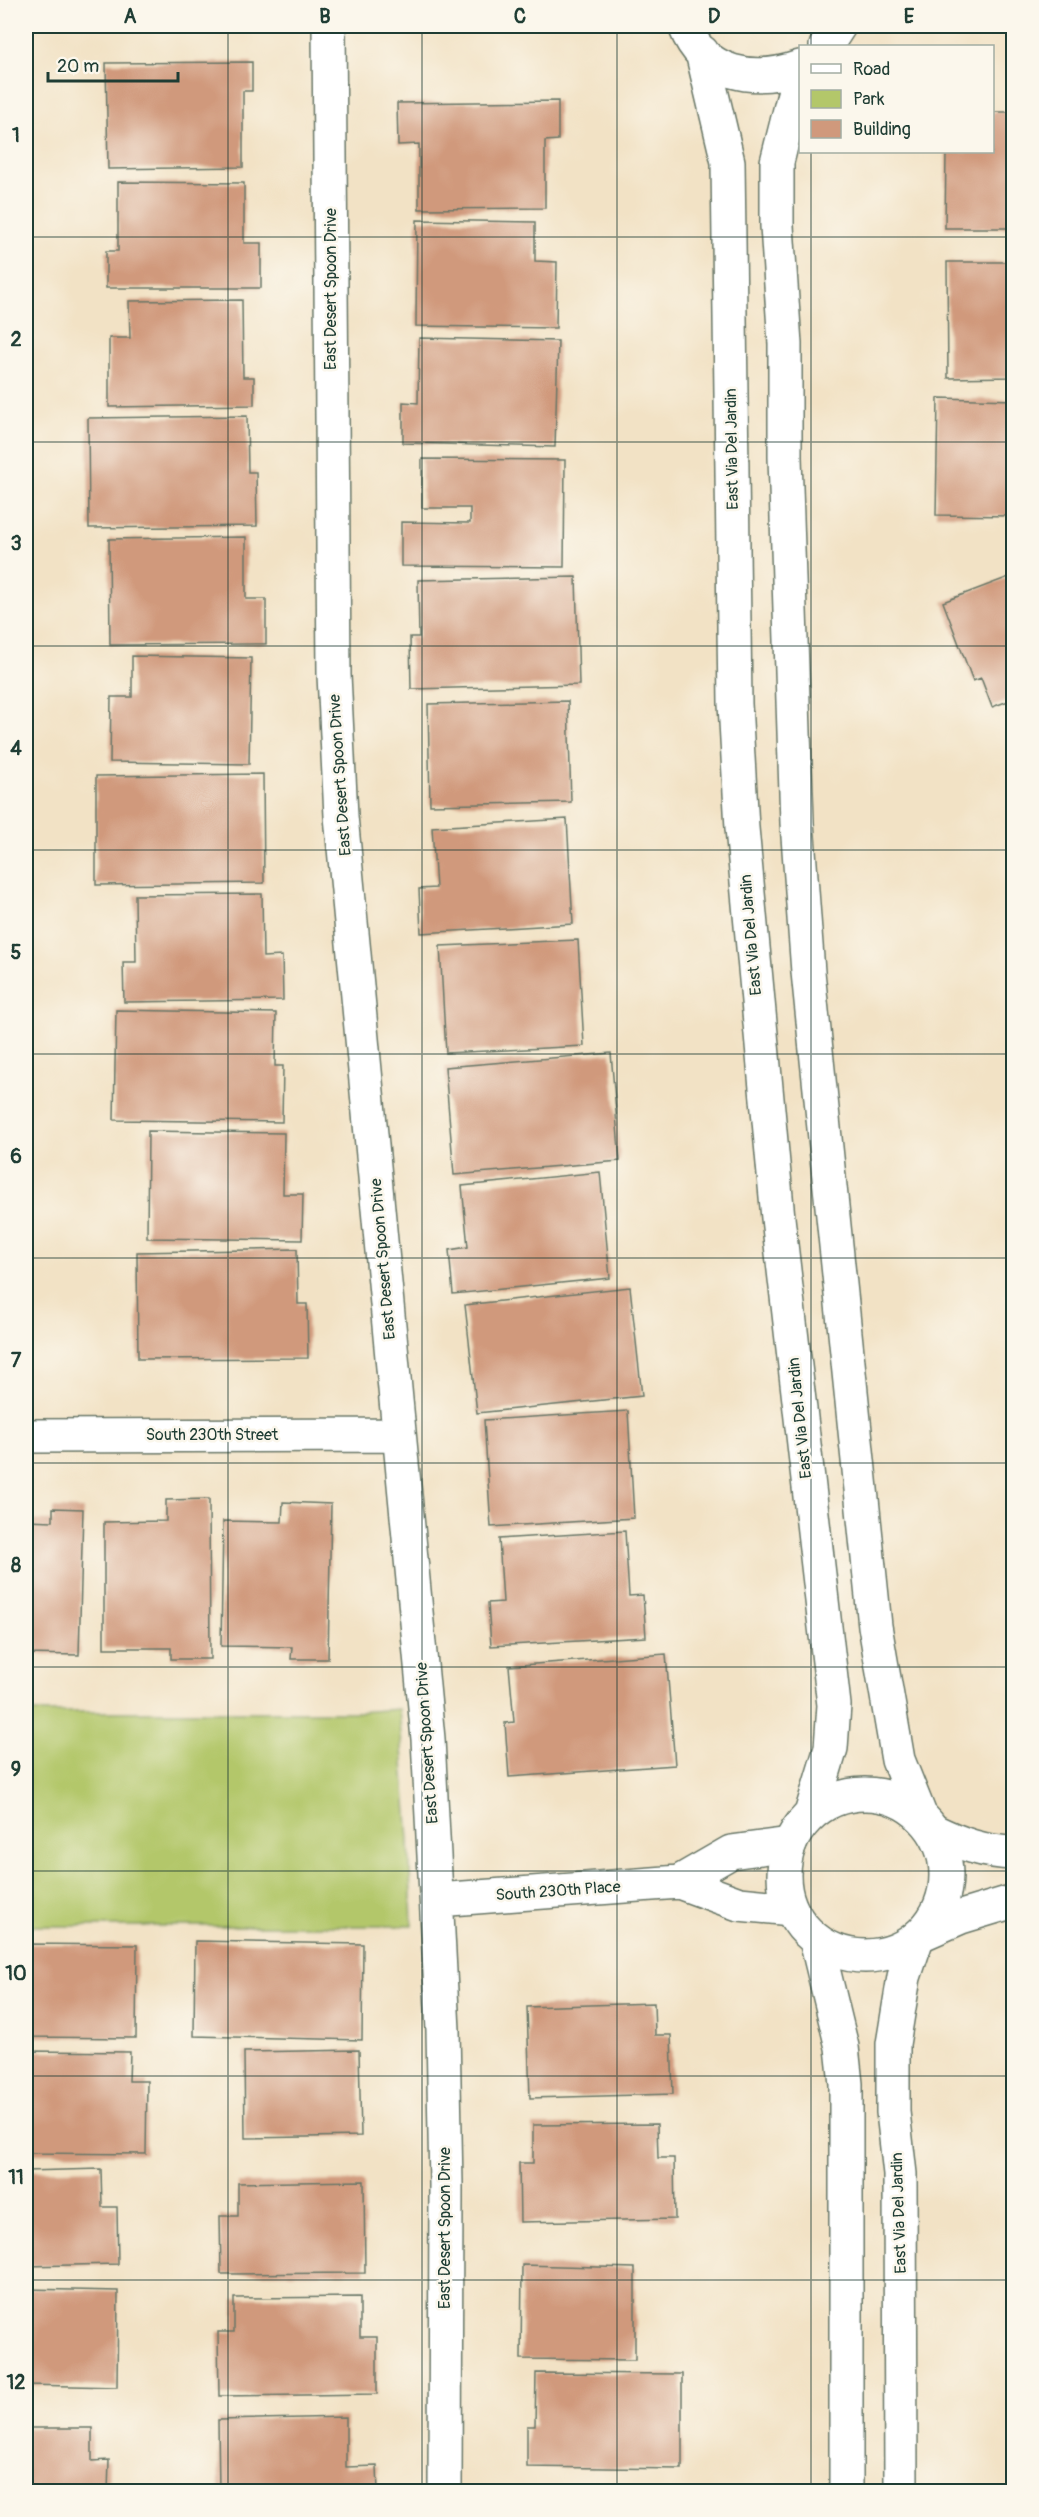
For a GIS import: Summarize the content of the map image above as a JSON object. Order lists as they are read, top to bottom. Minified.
{"streets":{"street":["East Desert Spoon Drive","East Via Del Jardin","South 230th Street","South 230th Place"]},"crossings":[["East Desert Spoon Drive","South 230th Street"],["East Desert Spoon Drive","South 230th Place"],["East Via Del Jardin","South 230th Place"]],"legend":["Road","Park","Building"],"scale_bar":"20 m","grid":{"columns":["A","B","C","D","E"],"rows":["1","2","3","4","5","6","7","8","9","10","11","12"]}}
